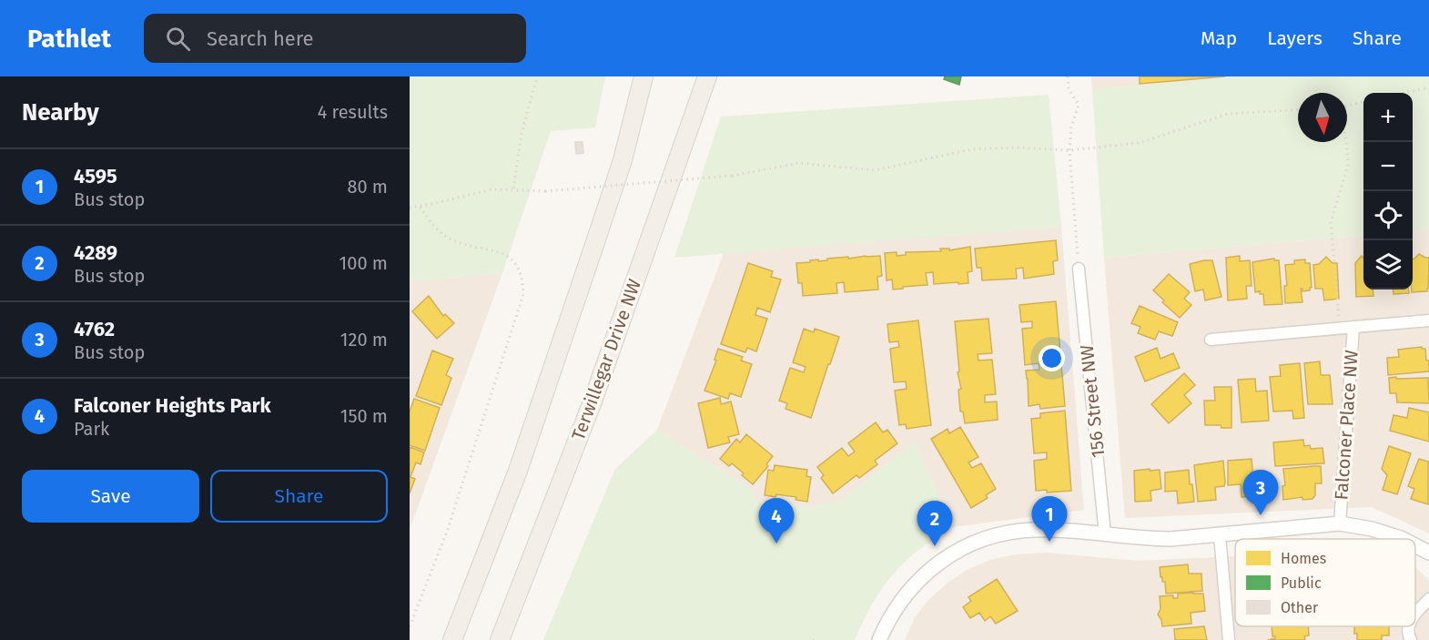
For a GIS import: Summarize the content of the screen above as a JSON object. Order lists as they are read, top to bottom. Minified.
{"streets":{"main road":["Terwillegar Drive NW"],"street":["156 Street NW","Falconer Place NW"]},"legend":["Homes","Public","Other"],"north":"bottom","page":{"header":"Pathlet","search":"Search here","nav":["Map","Layers","Share"],"heading":["Nearby","4 results"],"map_buttons":["+","−"],"list":[{"mark":"1","name":"4595","note":"Bus stop","value":"80 m"},{"mark":"2","name":"4289","note":"Bus stop","value":"100 m"},{"mark":"3","name":"4762","note":"Bus stop","value":"120 m"},{"mark":"4","name":"Falconer Heights Park","note":"Park","value":"150 m"}],"buttons":["Save","Share"],"pins":["3","1","4","2"]}}
